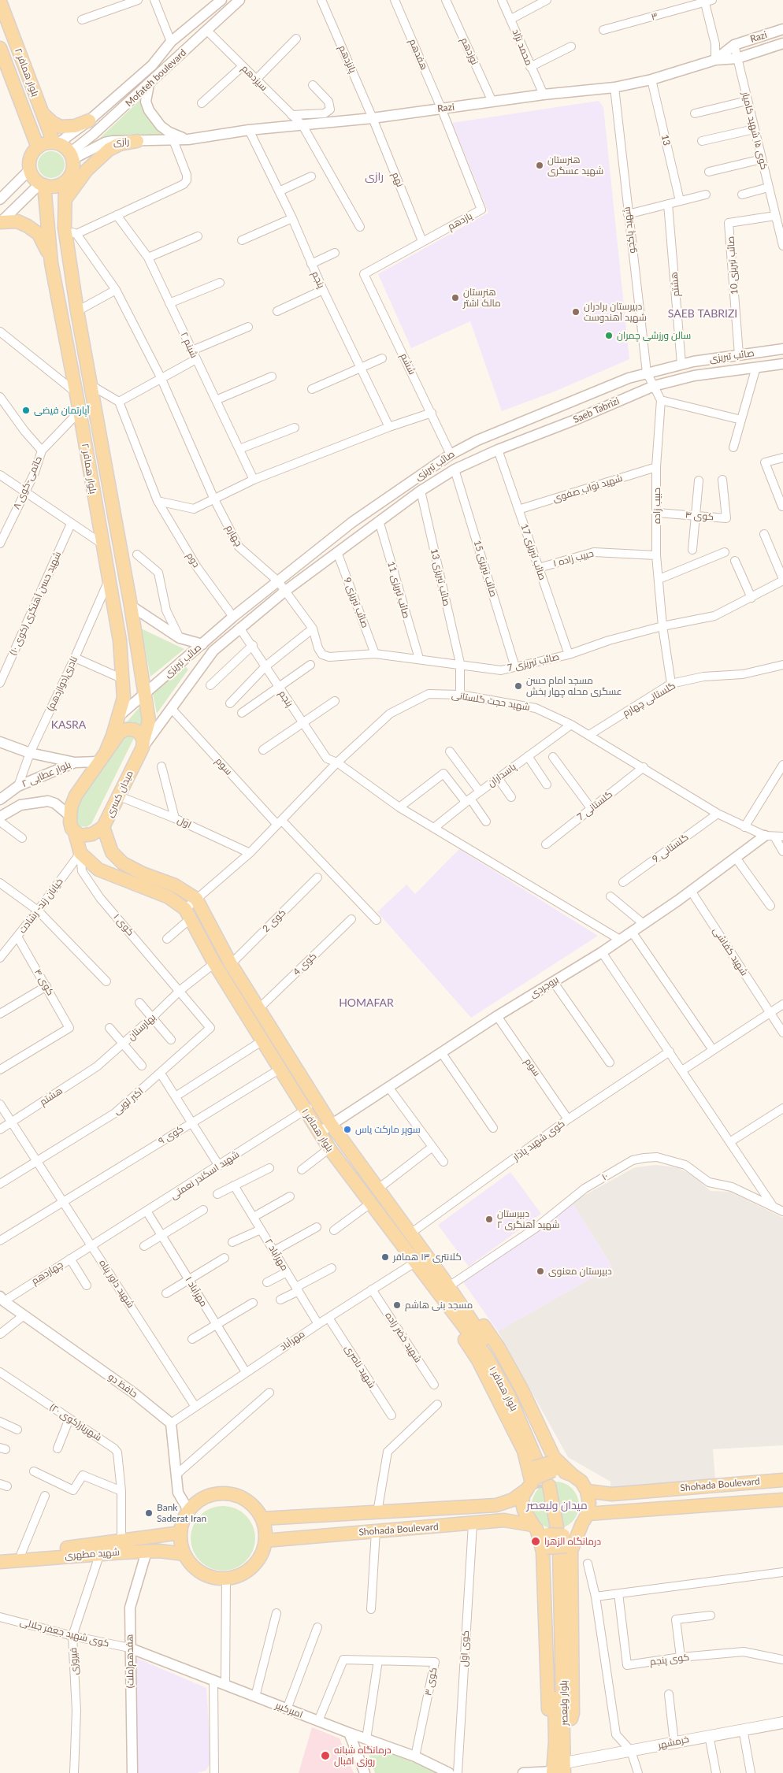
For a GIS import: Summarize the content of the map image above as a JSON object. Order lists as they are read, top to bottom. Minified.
{"streets":{"main road":["بلوار همافر ۲","میدان کسری","بلوار همافر ۱","Shohada Boulevard","شهید مطهری","بلوار ولیعصر","خرمشهر"],"street":["۳","Razi","محمد نژاد","نوزدهم","هفدهم","پانزدهم","Mofateh boulevard","سیزدهم","کوی ۱۵ شهید کامیار","13","رازی","نهم","یازدهم","شهید پاکجو","صائب تبریزی 10","پنجم","هشتم","شبنم ۲","صائب تبریزی","ششم","Saeb Tabrizi","حاتمی-کوی ۸","شهید نواب صفوی","حبیب زاده","کوی ۴","چهارم","صائب تبریزی 17","حبیب زاده ۱","دوم","صائب تبریزی 15","صائب تبریزی 13","صائب تبریزی 11","صائب تبریزی 9","شهید حسن آهنگری (کوی ۱۰)","صائب تبریزی 7","نادری(دوازدهم)","گلستانی چهارم","شهید حجت گلستانی","سوم","بلوار عطایی ۲","پاسداران","گلستانی 7","اول","گلستانی 9","خیابان زند- رشادت","کوی 2","کوی ۱","شهید کفاشی","کوی 4","بروجردی","بهارستان","اکبر لویی","کوی ۹","کوی شهید پادار","شهید اسکندر نعمتی","۱۰","مهرآباد ۲","چهاردهم","شهید داور پناه","مهرآباد ۱","شهید خضر زاده","مهرآباد","شهید ناصری","حافظ دو","شهریار(کوی ۲۰)","کوی شهید جعفر جلالی","کوی اول","کوی پنجم","فیروزی","هفدهم(ملت)","کوی ۳","امیرکبیر"]},"crossings":[["Razi","محمد نژاد"],["Razi","نوزدهم"],["Razi","هفدهم"],["Razi","پانزدهم"],["Razi","سیزدهم"],["Razi","کوی ۱۵ شهید کامیار"],["Razi","13"],["Razi","رازی"],["Razi","نهم"],["Razi","یازدهم"],["Razi","شهید پاکجو"],["Razi","پنجم"],["هفدهم","یازدهم"],["پانزدهم","نهم"],["بلوار همافر ۲","Mofateh boulevard"],["بلوار همافر ۲","رازی"],["بلوار همافر ۲","صائب تبریزی"],["بلوار همافر ۲","حاتمی-کوی ۸"],["بلوار همافر ۲","چهارم"],["بلوار همافر ۲","نادری(دوازدهم)"],["بلوار همافر ۲","میدان کسری"],["Mofateh boulevard","سیزدهم"],["Mofateh boulevard","رازی"],["کوی ۱۵ شهید کامیار","صائب تبریزی 10"],["نهم","یازدهم"],["یازدهم","ششم"],["شهید پاکجو","صائب تبریزی"],["شهید پاکجو","حبیب زاده"],["صائب تبریزی 10","صائب تبریزی"],["پنجم","صائب تبریزی"],["پنجم","شهید حجت گلستانی"],["پنجم","پاسداران"],["پنجم","بروجردی"],["هشتم","صائب تبریزی"],["هشتم","بهارستان"],["هشتم","شهید داور پناه"],["صائب تبریزی","ششم"],["صائب تبریزی","Saeb Tabrizi"],["صائب تبریزی","حبیب زاده"],["صائب تبریزی","چهارم"],["صائب تبریزی","دوم"],["صائب تبریزی","صائب تبریزی 13"],["صائب تبریزی","صائب تبریزی 11"],["صائب تبریزی","صائب تبریزی 9"],["صائب تبریزی","صائب تبریزی 7"],["صائب تبریزی","سوم"],["صائب تبریزی","میدان کسری"],["Saeb Tabrizi","حبیب زاده"],["Saeb Tabrizi","صائب تبریزی 17"],["Saeb Tabrizi","صائب تبریزی 15"],["Saeb Tabrizi","صائب تبریزی 13"],["شهید نواب صفوی","حبیب زاده"],["شهید نواب صفوی","صائب تبریزی 17"],["حبیب زاده","کوی ۴"],["حبیب زاده","حبیب زاده ۱"],["حبیب زاده","صائب تبریزی 7"],["حبیب زاده","گلستانی چهارم"],["کوی ۴","خیابان زند- رشادت"],["چهارم","صائب تبریزی 7"],["صائب تبریزی 17","حبیب زاده ۱"],["صائب تبریزی 17","صائب تبریزی 7"],["صائب تبریزی 15","صائب تبریزی 7"],["صائب تبریزی 13","صائب تبریزی 7"],["صائب تبریزی 11","صائب تبریزی 7"],["صائب تبریزی 9","صائب تبریزی 7"],["نادری(دوازدهم)","بلوار عطایی ۲"],["گلستانی چهارم","شهید حجت گلستانی"],["شهید حجت گلستانی","سوم"],["شهید حجت گلستانی","پاسداران"],["شهید حجت گلستانی","گلستانی 7"],["شهید حجت گلستانی","اول"],["شهید حجت گلستانی","گلستانی 9"],["شهید حجت گلستانی","بروجردی"],["شهید حجت گلستانی","بلوار همافر ۱"],["سوم","بروجردی"],["سوم","کوی شهید پادار"],["میدان کسری","اول"],["میدان کسری","بلوار همافر ۱"],["خیابان زند- رشادت","کوی ۱"],["خیابان زند- رشادت","بلوار همافر ۱"],["کوی 2","بلوار همافر ۱"],["کوی ۱","بهارستان"],["کوی ۱","اکبر لویی"],["کوی ۱","بلوار همافر ۱"],["شهید کفاشی","بروجردی"],["کوی 4","بلوار همافر ۱"],["بروجردی","بلوار همافر ۱"],["بهارستان","بلوار همافر ۱"],["اکبر لویی","شهید داور پناه"],["بلوار همافر ۱","کوی ۹"],["بلوار همافر ۱","کوی شهید پادار"],["بلوار همافر ۱","شهید اسکندر نعمتی"],["بلوار همافر ۱","مهرآباد"],["بلوار همافر ۱","Shohada Boulevard"],["بلوار همافر ۱","بلوار ولیعصر"],["کوی ۹","شهید داور پناه"],["شهید اسکندر نعمتی","چهاردهم"],["شهید اسکندر نعمتی","شهید داور پناه"],["شهید اسکندر نعمتی","مهرآباد ۱"],["مهرآباد ۲","مهرآباد"],["چهاردهم","شهید داور پناه"],["چهاردهم","حافظ دو"],["شهید داور پناه","مهرآباد"],["مهرآباد ۱","مهرآباد"],["شهید خضر زاده","مهرآباد"],["مهرآباد","شهید ناصری"],["مهرآباد","حافظ دو"],["شهریار(کوی ۲۰)","شهید مطهری"],["Shohada Boulevard","شهید مطهری"],["Shohada Boulevard","کوی اول"],["شهید مطهری","فیروزی"],["شهید مطهری","هفدهم(ملت)"],["کوی شهید جعفر جلالی","فیروزی"],["کوی شهید جعفر جلالی","هفدهم(ملت)"],["کوی شهید جعفر جلالی","امیرکبیر"],["هفدهم(ملت)","امیرکبیر"],["کوی ۳","امیرکبیر"],["بلوار ولیعصر","خرمشهر"]],"districts":["رازی","SAEB TABRIZI","KASRA","HOMAFAR","میدان ولیعصر"],"places":["هنرستان شهید عسگری","هنرستان مالک اشتر","دبیرستان برادران شهید آهندوست","سالن ورزشی چمران","آپارتمان فیضی","مسجد امام حسن عسگری محله چهار بخش","سوپر مارکت یاس","دبیرستان شهید آهنگری ۲","کلانتری ۱۳ همافر","دبیرستان معنوی","مسجد بنی هاشم","Bank Saderat Iran","درمانگاه الزهرا","درمانگاه شبانه روزی اقبال"]}
